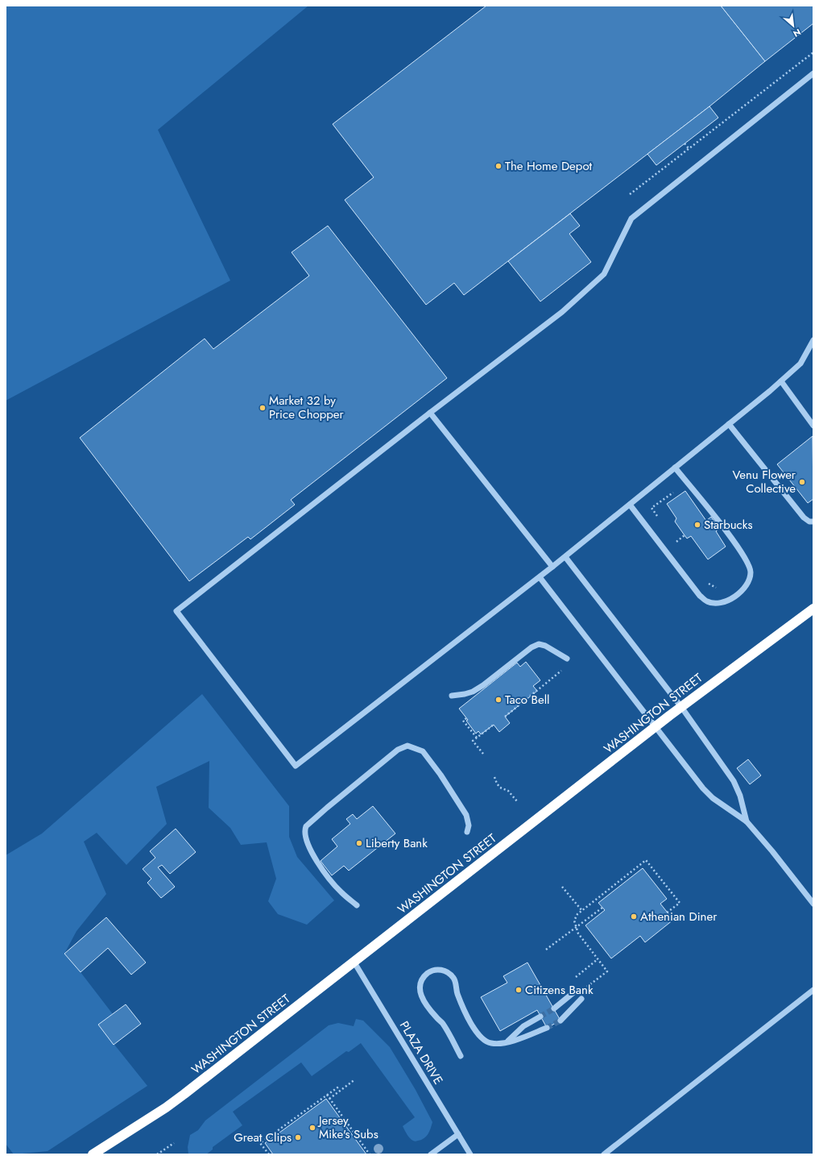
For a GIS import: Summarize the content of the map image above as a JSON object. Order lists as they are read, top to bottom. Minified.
{"streets":{"highway":["WASHINGTON STREET"],"street":["PLAZA DRIVE"]},"crossings":[["WASHINGTON STREET","PLAZA DRIVE"]],"places":["The Home Depot","Market 32 by Price Chopper","Venu Flower Collective","Starbucks","Taco Bell","Liberty Bank","Athenian Diner","Citizens Bank","Jersey Mike's Subs","Great Clips"],"north":"bottom right"}
